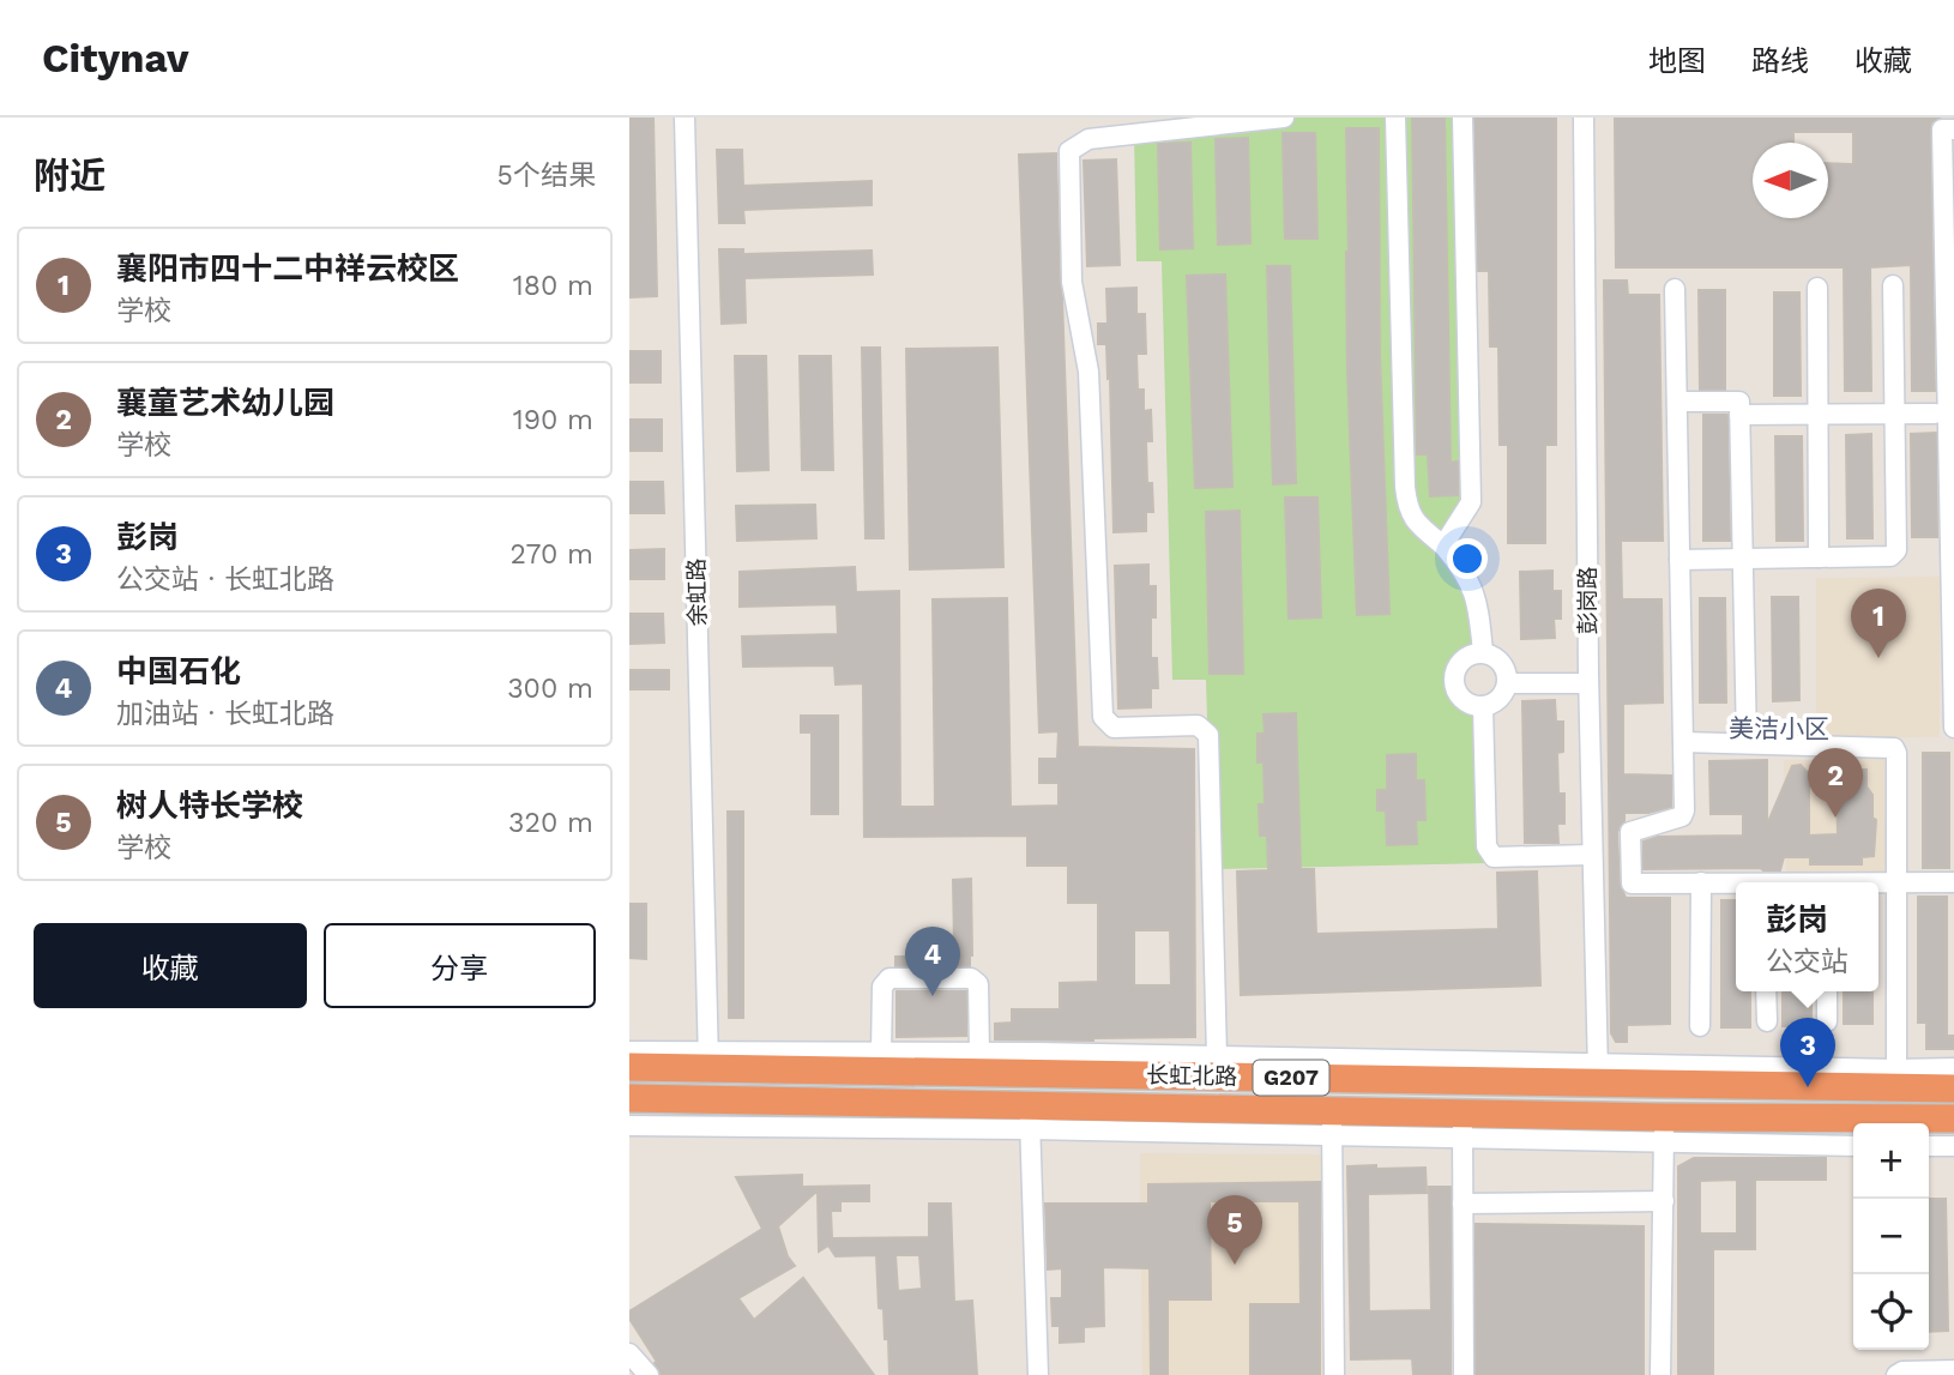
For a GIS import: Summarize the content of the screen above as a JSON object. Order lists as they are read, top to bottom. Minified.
{"streets":{"highway":["长虹北路","G207"],"street":["余虹路","彭岗路"]},"crossings":[["余虹路","长虹北路"],["彭岗路","长虹北路"]],"districts":["美洁小区"],"north":"left","page":{"header":"Citynav","nav":["地图","路线","收藏"],"heading":["附近","5个结果"],"list":[{"mark":"1","name":"襄阳市四十二中祥云校区","note":"学校","value":"180 m"},{"mark":"2","name":"襄童艺术幼儿园","note":"学校","value":"190 m"},{"mark":"3","name":"彭岗","note":"公交站 · 长虹北路","value":"270 m"},{"mark":"4","name":"中国石化","note":"加油站 · 长虹北路","value":"300 m"},{"mark":"5","name":"树人特长学校","note":"学校","value":"320 m"}],"pins":["1","2","4","3","5"],"popup":["彭岗","公交站"],"buttons":["收藏","分享"],"map_buttons":["+","−"]}}
